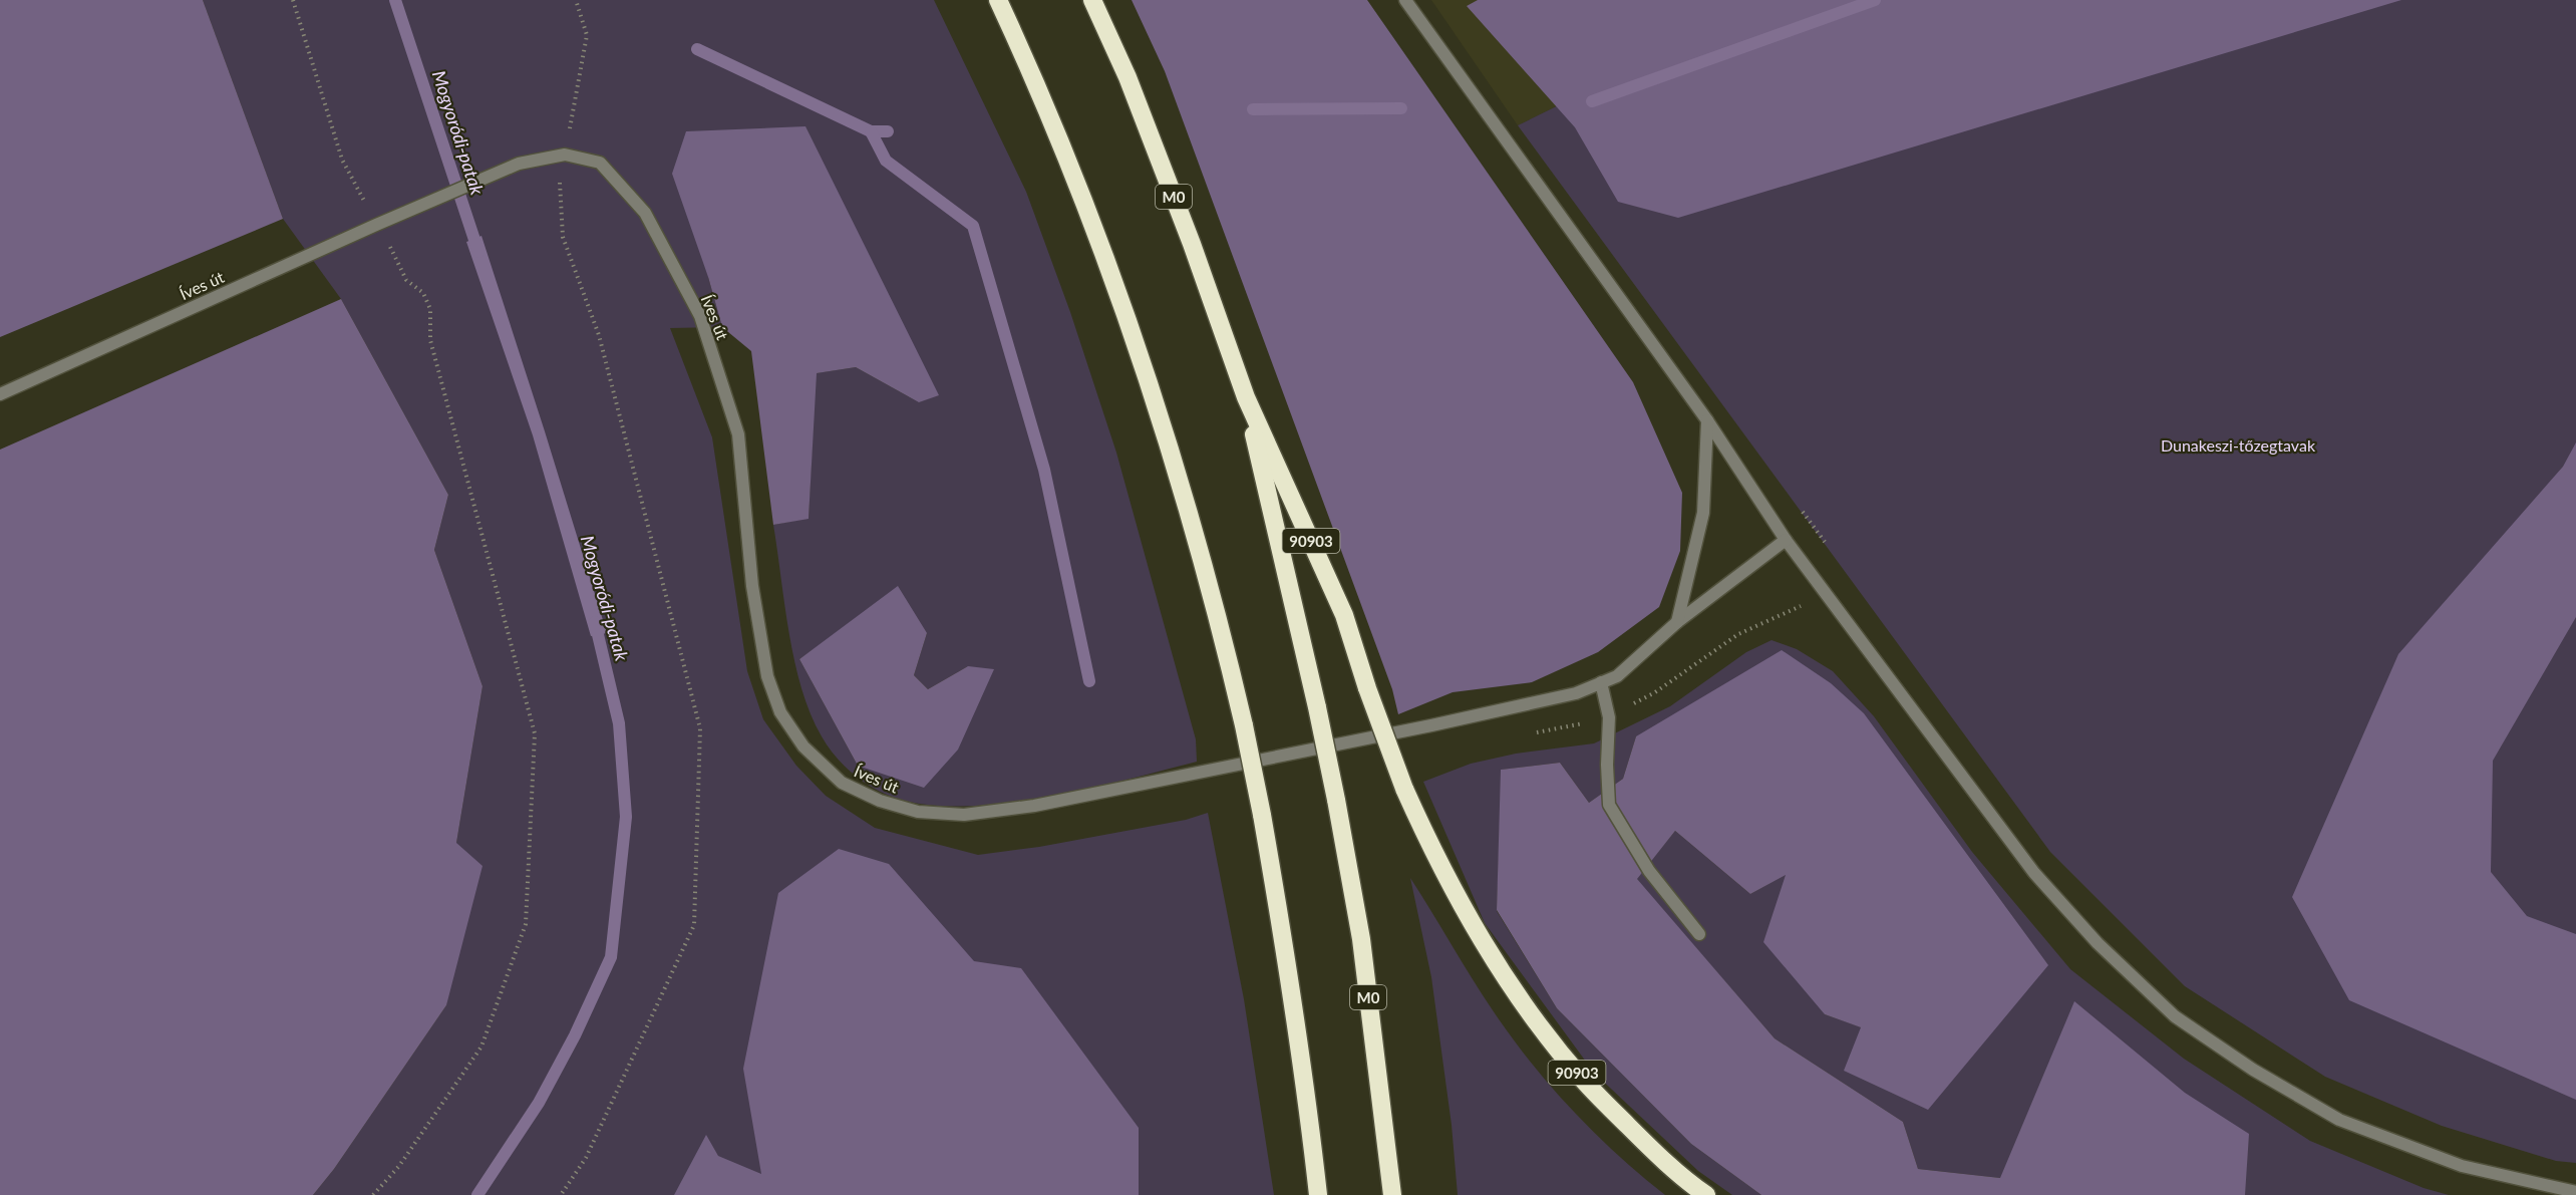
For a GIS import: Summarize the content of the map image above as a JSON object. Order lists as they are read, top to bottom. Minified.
{"streets":{"highway":["M0","90903"],"street":["Íves út"]},"crossings":[["M0","90903"]],"water":["Mogyoródi-patak"],"parks":["Dunakeszi-tőzegtavak"]}
